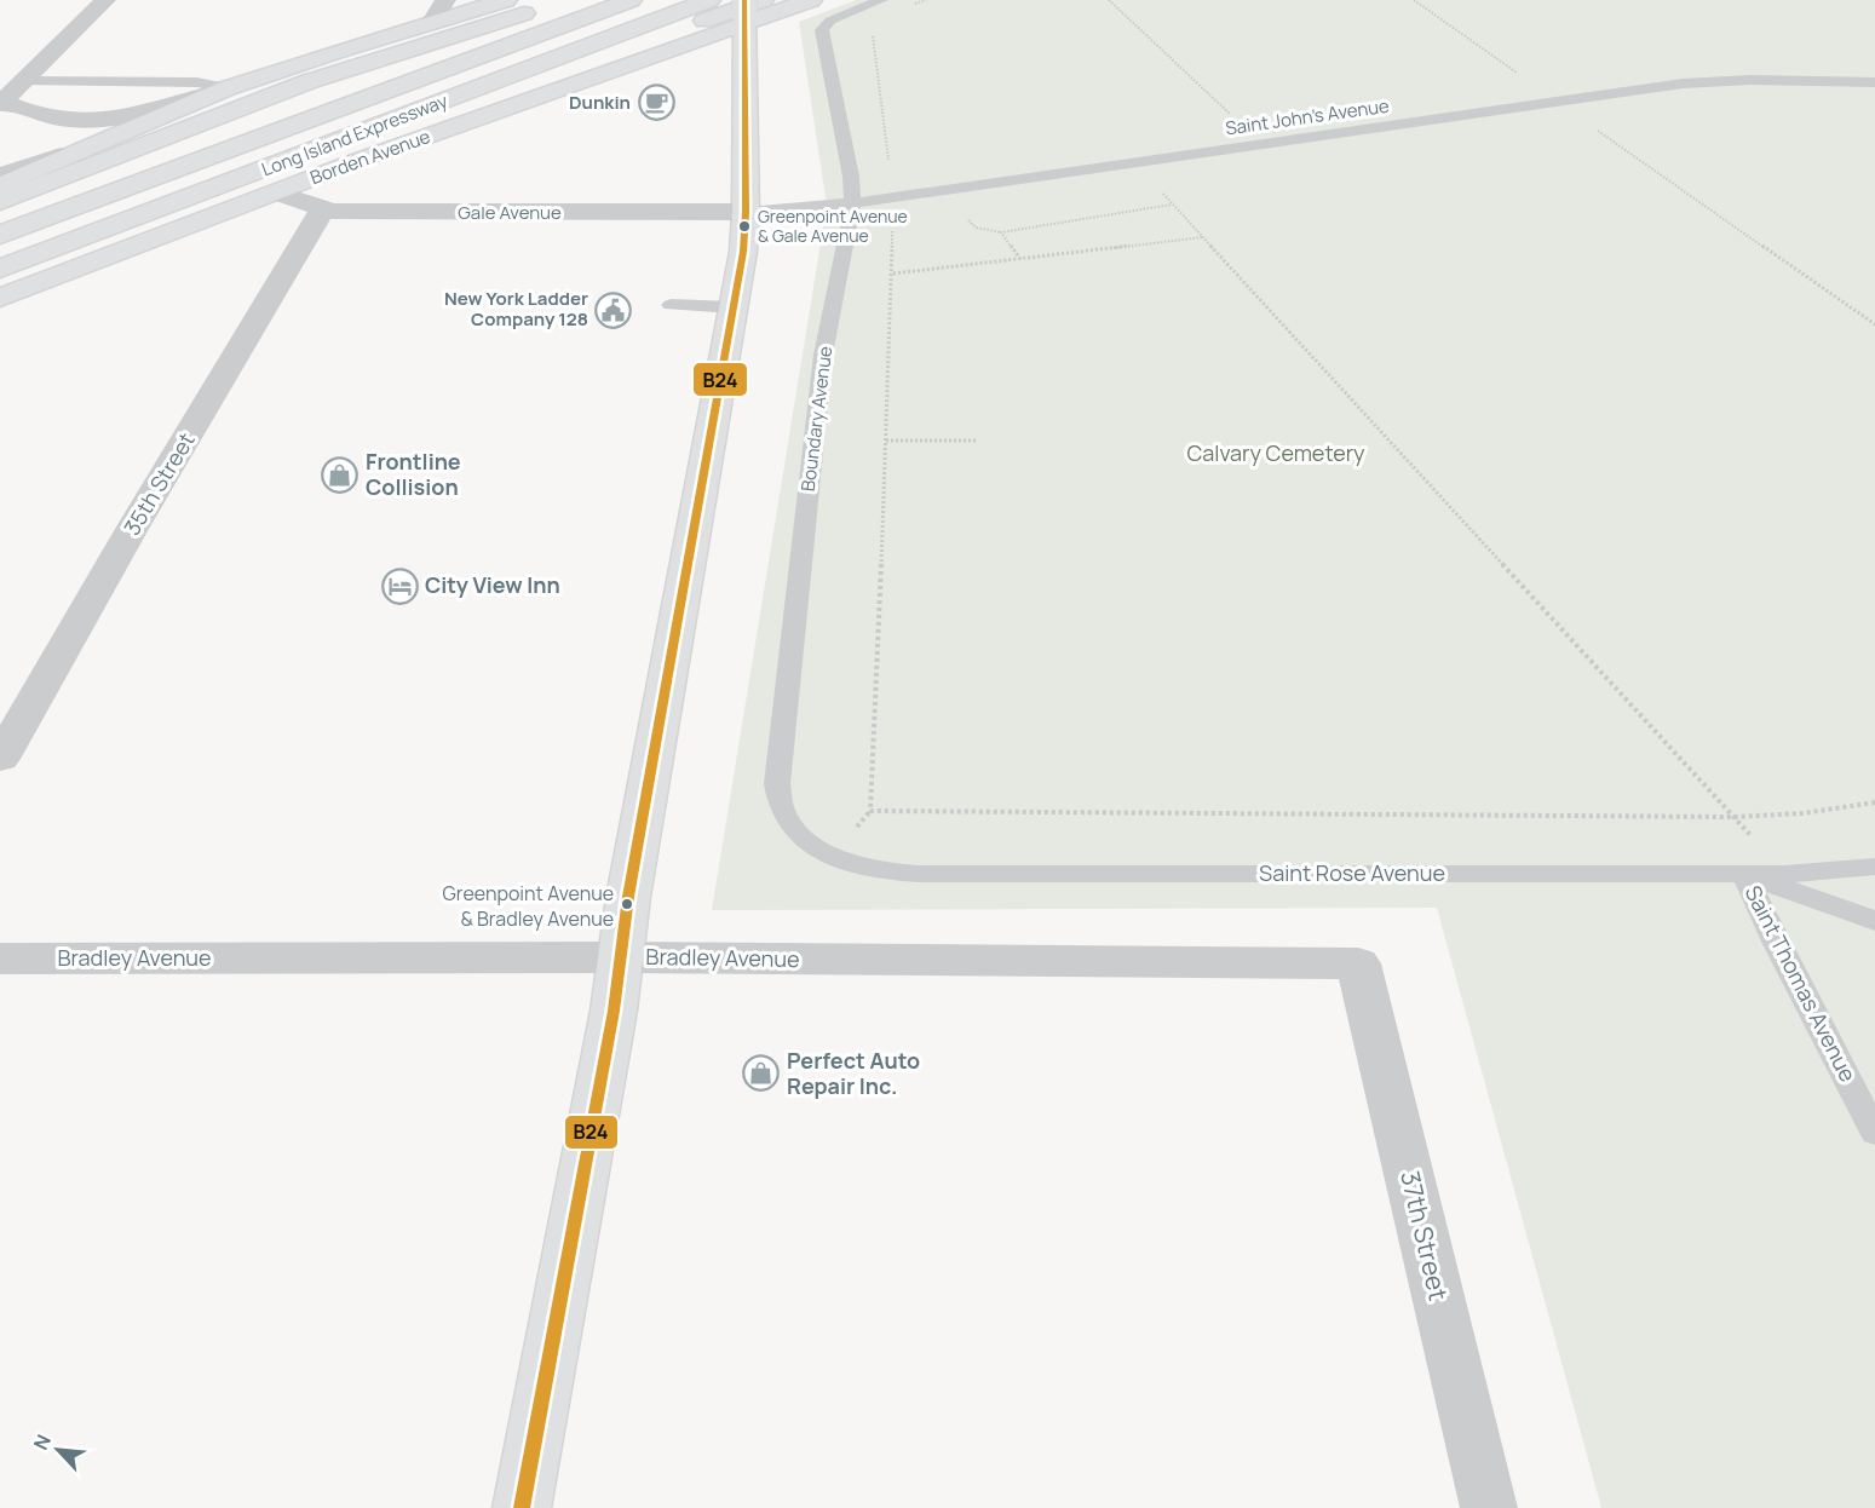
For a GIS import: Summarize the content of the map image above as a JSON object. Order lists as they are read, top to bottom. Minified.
{"streets":{"main road":["Long Island Expressway","Borden Avenue"],"street":["Gale Avenue","35th Street","Bradley Avenue","37th Street"],"lane":["Saint John's Avenue","Boundary Avenue","Saint Rose Avenue","Saint Thomas Avenue"]},"crossings":[["Saint John's Avenue","Gale Avenue"],["Saint John's Avenue","Boundary Avenue"],["Borden Avenue","Gale Avenue"],["Gale Avenue","35th Street"],["Boundary Avenue","Saint Rose Avenue"],["Saint Rose Avenue","Saint Thomas Avenue"],["Bradley Avenue","37th Street"]],"parks":["Calvary Cemetery"],"places":{"cafe":["Dunkin"],"other":["Greenpoint Avenue & Gale Avenue","Greenpoint Avenue & Bradley Avenue"],"public building":["New York Ladder Company 128"],"shop":["Frontline Collision","Perfect Auto Repair Inc."],"hotel":["City View Inn"]},"lines":["transit line B24"],"north":"top left"}
